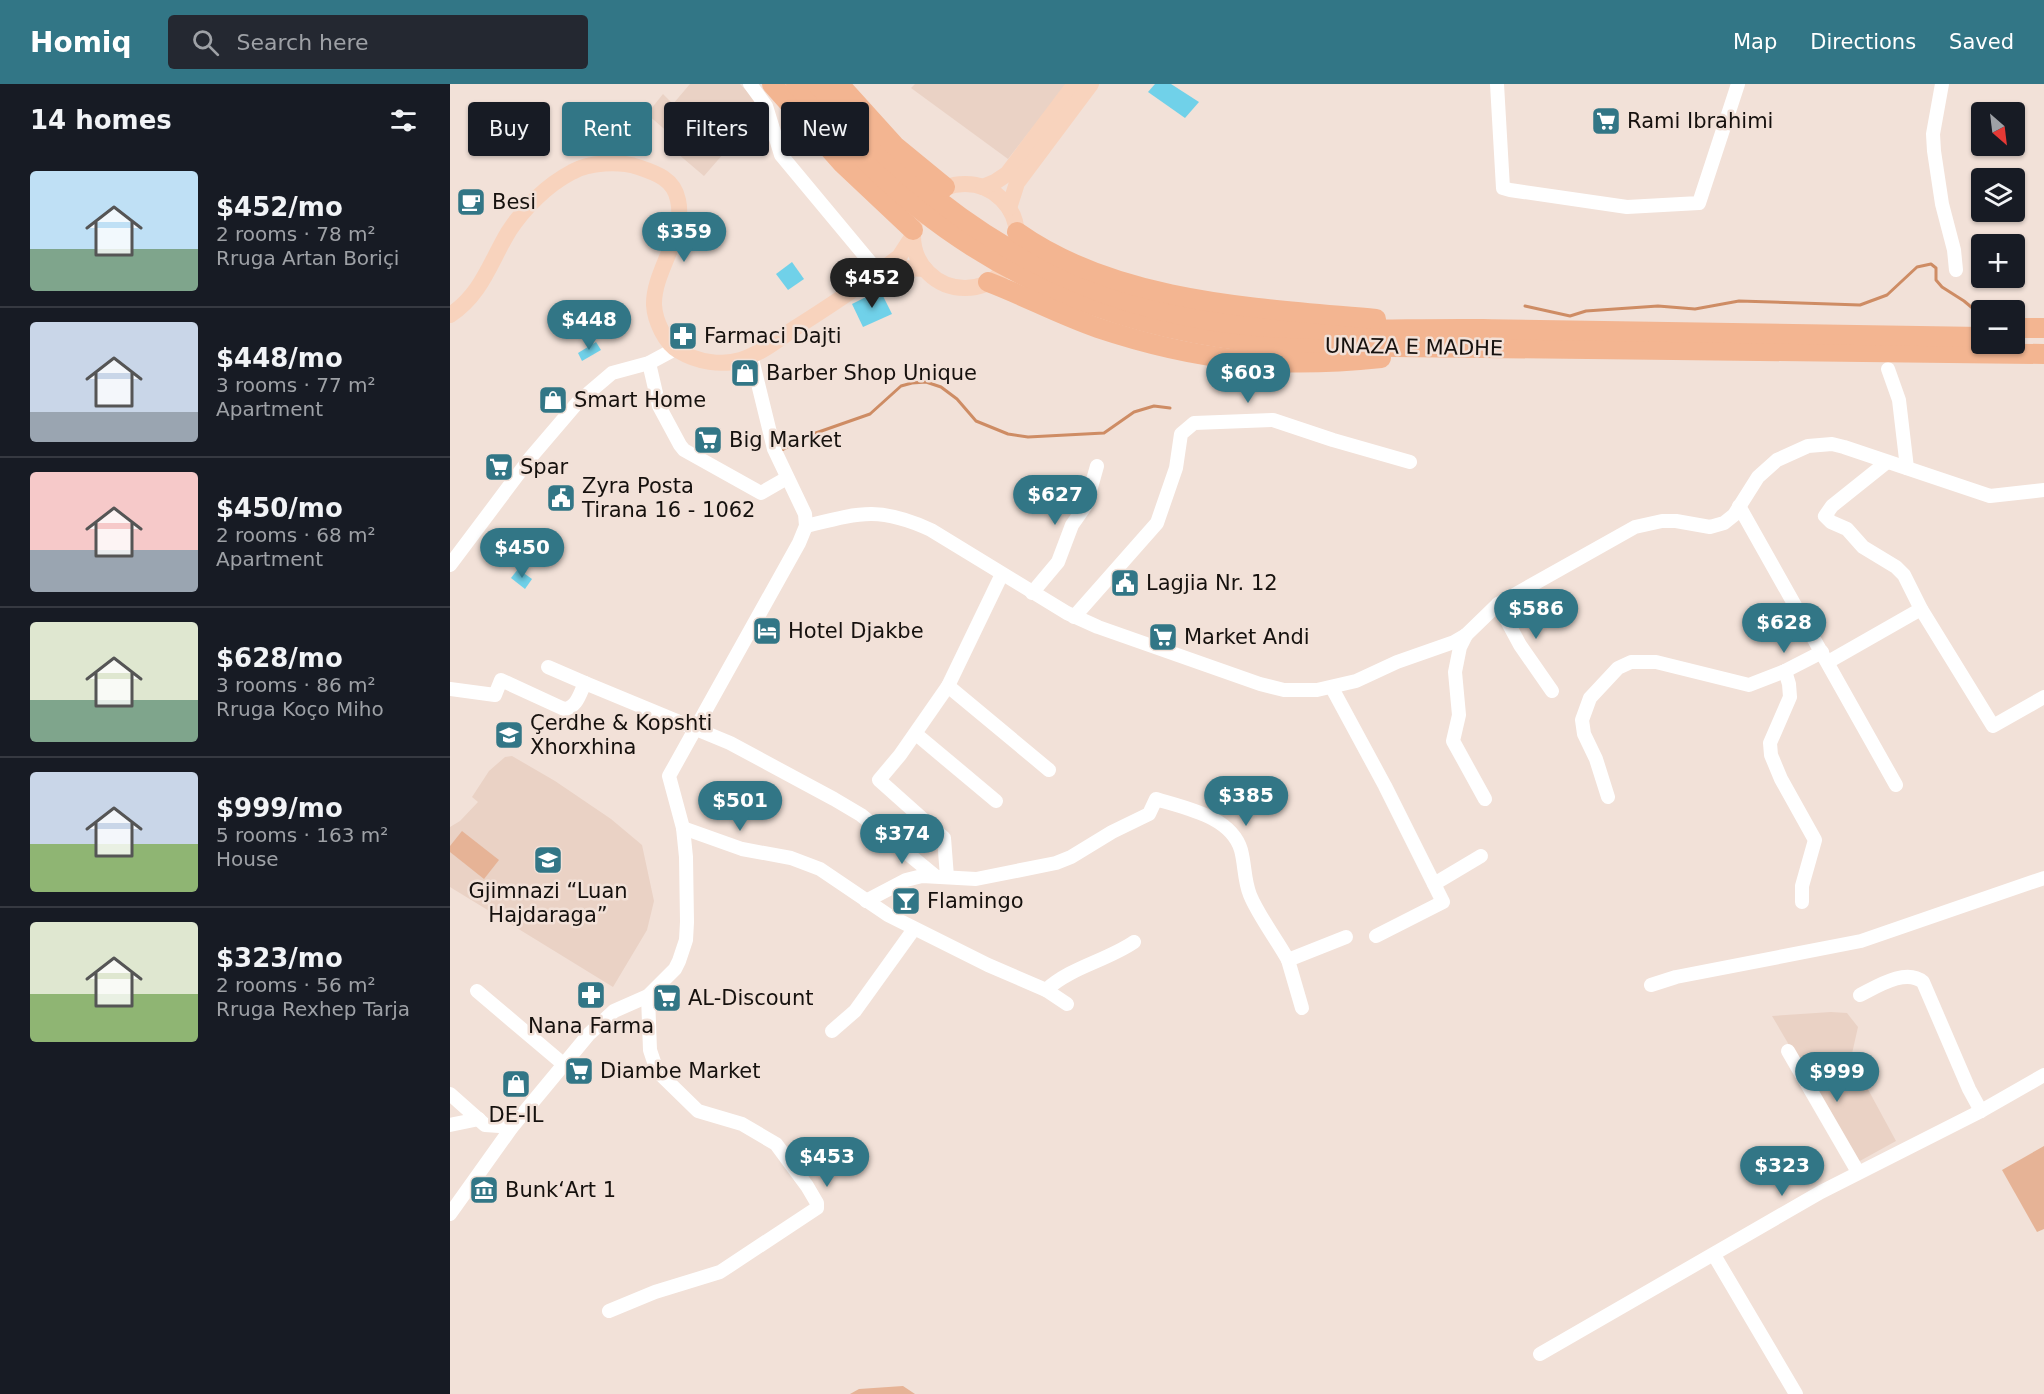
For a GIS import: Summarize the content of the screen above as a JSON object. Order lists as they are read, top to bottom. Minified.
{"streets":{"highway":["UNAZA E MADHE"]},"places":{"supermarket":["Rami Ibrahimi","Big Market","Spar","Market Andi","AL-Discount","Diambe Market"],"cafe":["Besi"],"pharmacy":["Farmaci Dajti","Nana Farma"],"shop":["Barber Shop Unique","Smart Home","DE-IL"],"public building":["Zyra Posta Tirana 16 - 1062","Lagjia Nr. 12"],"hotel":["Hotel Djakbe"],"school or university":["Çerdhe & Kopshti Xhorxhina","Gjimnazi “Luan Hajdaraga”"],"bar":["Flamingo"],"museum":["Bunk‘Art 1"]},"north":"bottom right","page":{"header":"Homiq","search":"Search here","nav":["Map","Directions","Saved"],"heading":"14 homes","map_buttons":["+","−"],"chip":["Buy","Rent","Filters","New"],"list":[{"name":"$452/mo","note":"2 rooms · 78 m² · Rruga Artan Boriçi"},{"name":"$448/mo","note":"3 rooms · 77 m² · Apartment"},{"name":"$450/mo","note":"2 rooms · 68 m² · Apartment"},{"name":"$628/mo","note":"3 rooms · 86 m² · Rruga Koço Miho"},{"name":"$999/mo","note":"5 rooms · 163 m² · House"},{"name":"$323/mo","note":"2 rooms · 56 m² · Rruga Rexhep Tarja"}],"price":["$359","$452","$448","$603","$627","$450","$586","$628","$385","$501","$374","$999","$453","$323"]}}
